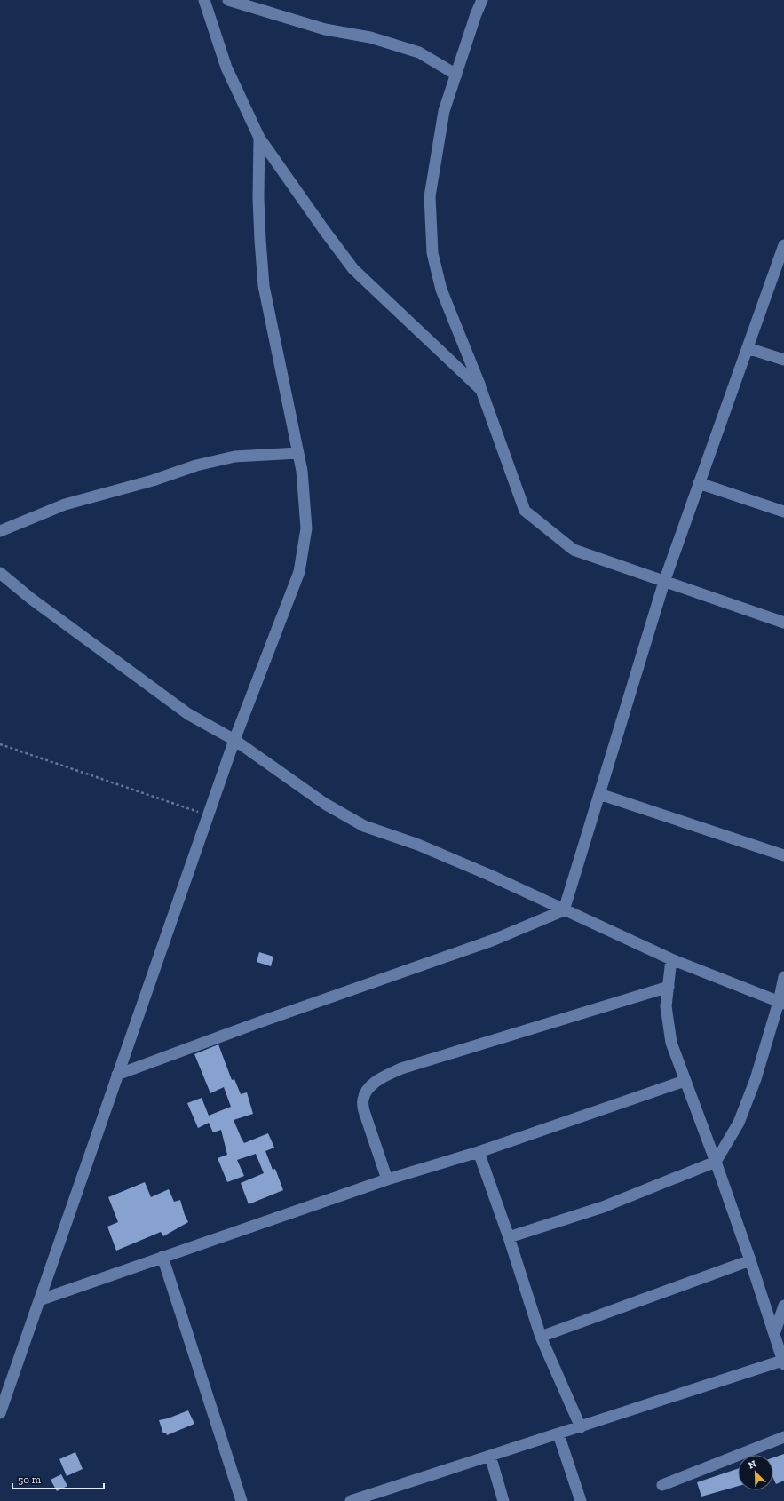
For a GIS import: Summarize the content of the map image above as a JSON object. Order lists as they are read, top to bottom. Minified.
{"scale_bar":"50 m","north":"top left"}
